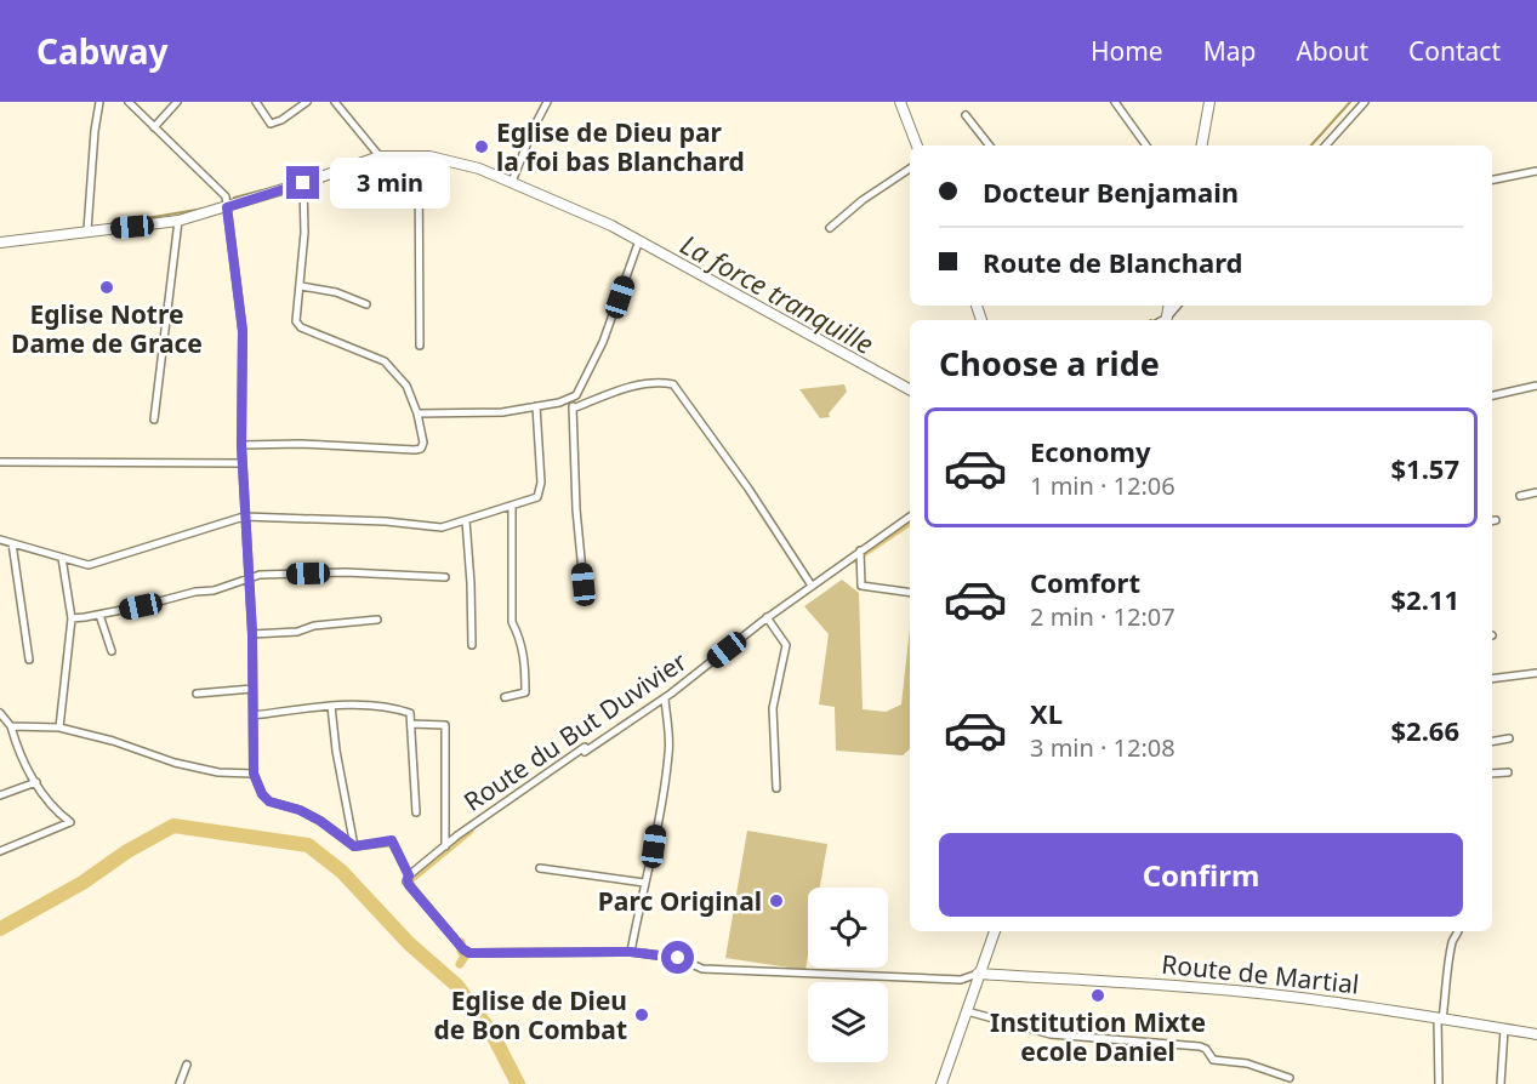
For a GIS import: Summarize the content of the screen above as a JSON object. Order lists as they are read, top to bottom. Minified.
{"streets":{"street":["Route du But Duvivier","Route de Martial"]},"water":["La force tranquille"],"places":["Eglise de Dieu par la foi bas Blanchard","Eglise Notre Dame de Grace","Parc Original","Institution Mixte ecole Daniel","Eglise de Dieu de Bon Combat"],"page":{"header":"Cabway","nav":["Home","Map","About","Contact"],"banner":["Docteur Benjamain","Route de Blanchard"],"bubble":"3 min","heading":"Choose a ride","list":[{"name":"Economy","note":"1 min · 12:06","value":"$1.57"},{"name":"Comfort","note":"2 min · 12:07","value":"$2.11"},{"name":"XL","note":"3 min · 12:08","value":"$2.66"}],"buttons":"Confirm"}}
